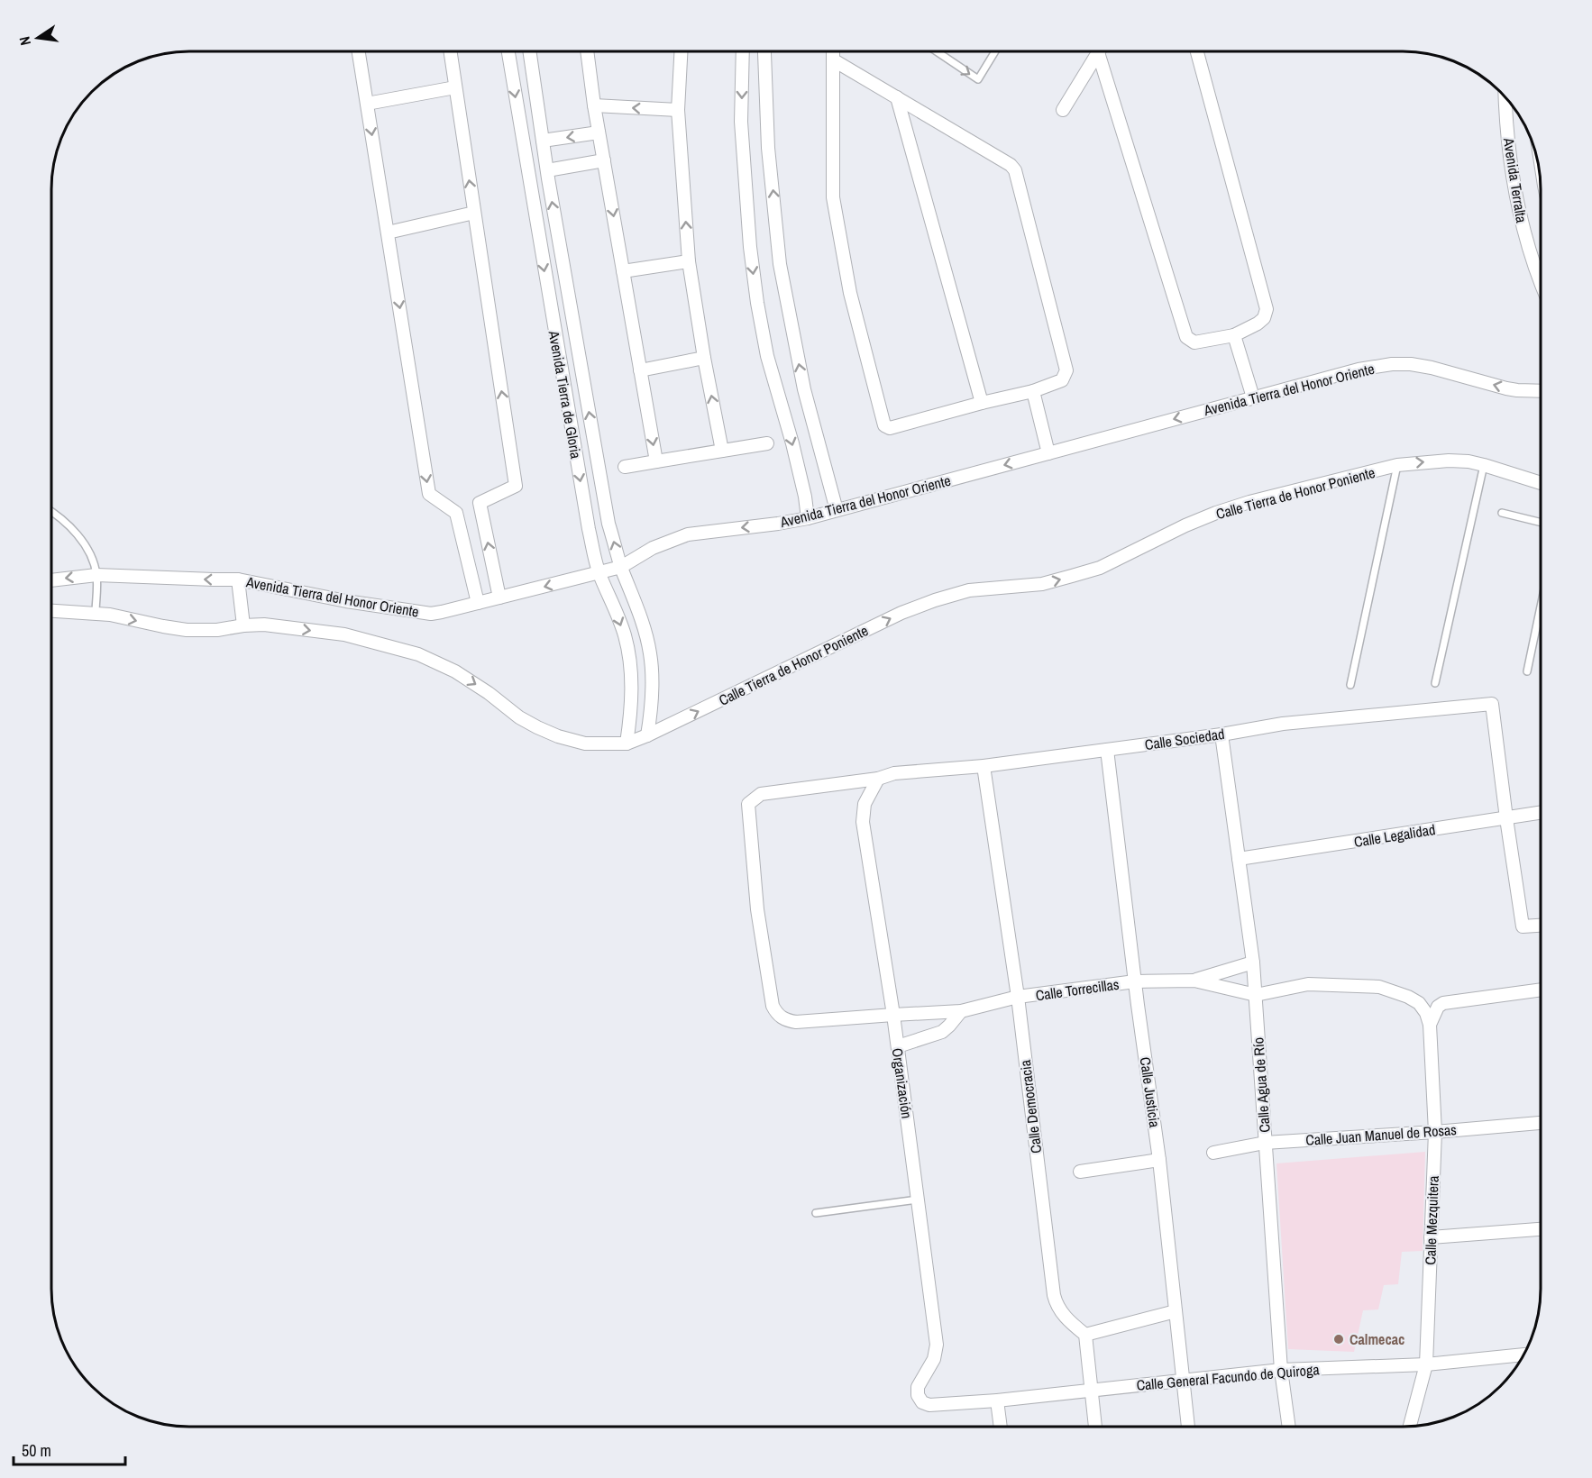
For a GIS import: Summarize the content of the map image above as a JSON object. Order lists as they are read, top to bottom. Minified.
{"streets":{"street":["Avenida Terralta","Avenida Tierra del Honor Oriente","Avenida Tierra de Gloria","Calle Tierra de Honor Poniente","Calle Sociedad","Calle Legalidad","Calle Torrecillas","Organización","Calle Agua de Río","Calle Justicia","Calle Democracia","Calle Juan Manuel de Rosas","Calle Mezquitera","Calle General Facundo de Quiroga"]},"crossings":[["Avenida Tierra del Honor Oriente","Avenida Tierra de Gloria"],["Avenida Tierra de Gloria","Calle Tierra de Honor Poniente"],["Calle Sociedad","Calle Legalidad"],["Calle Sociedad","Calle Torrecillas"],["Calle Sociedad","Organización"],["Calle Sociedad","Calle Agua de Río"],["Calle Sociedad","Calle Justicia"],["Calle Sociedad","Calle Democracia"],["Calle Legalidad","Calle Agua de Río"],["Calle Torrecillas","Organización"],["Calle Torrecillas","Calle Agua de Río"],["Calle Torrecillas","Calle Justicia"],["Calle Torrecillas","Calle Democracia"],["Calle Torrecillas","Calle Mezquitera"],["Organización","Calle General Facundo de Quiroga"],["Calle Agua de Río","Calle Juan Manuel de Rosas"],["Calle Agua de Río","Calle General Facundo de Quiroga"],["Calle Justicia","Calle General Facundo de Quiroga"],["Calle Juan Manuel de Rosas","Calle Mezquitera"],["Calle Mezquitera","Calle General Facundo de Quiroga"]],"one_way":["Avenida Tierra del Honor Oriente","Calle Tierra de Honor Poniente"],"places":["Calmecac"],"scale_bar":"50 m","north":"left"}
